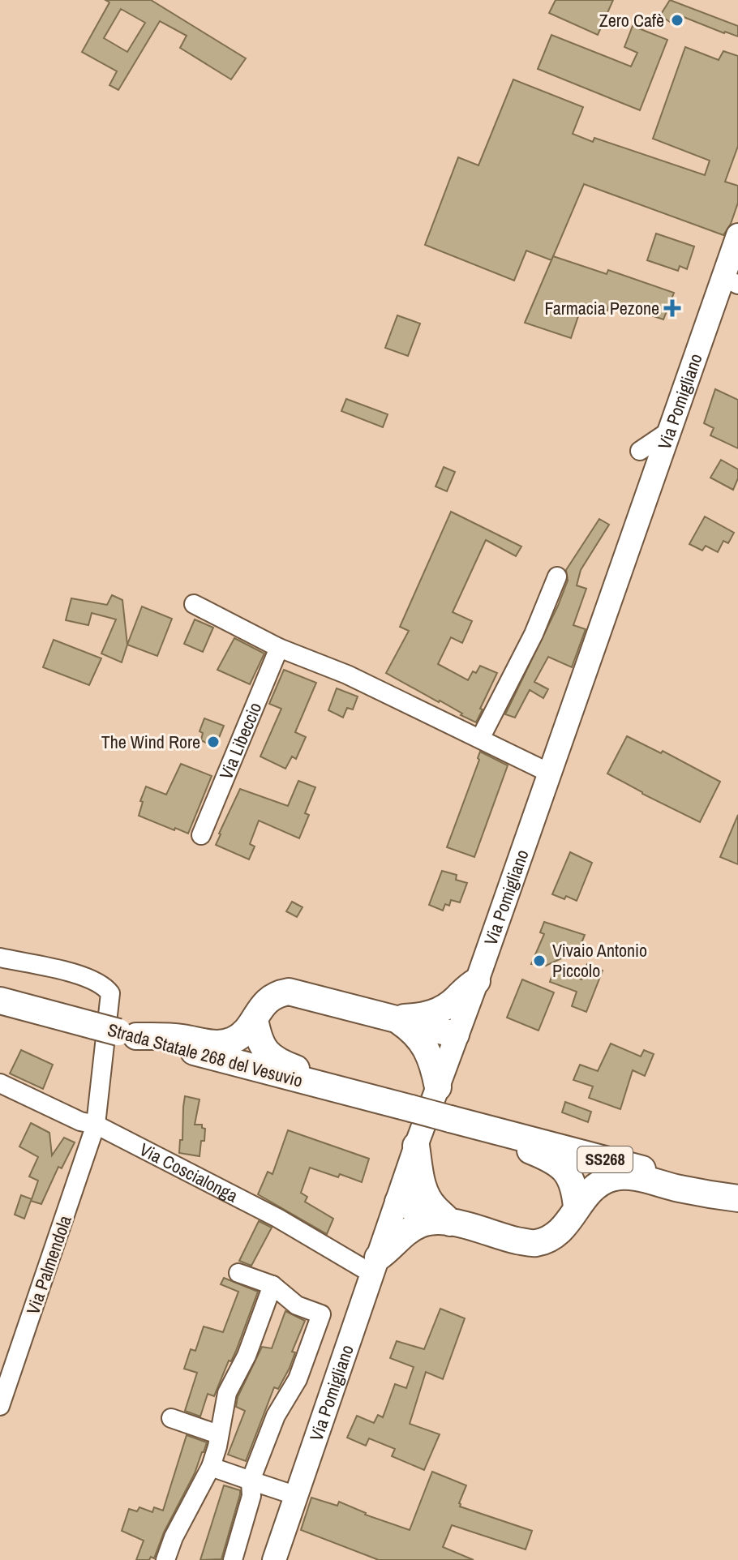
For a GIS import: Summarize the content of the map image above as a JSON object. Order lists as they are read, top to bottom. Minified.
{"streets":{"highway":["Strada Statale 268 del Vesuvio","SS268"],"main road":["Via Pomigliano"],"street":["Via Libeccio","Via Coscialonga","Via Palmendola"]},"crossings":[["Via Pomigliano","SS268"],["Via Pomigliano","Via Coscialonga"],["Strada Statale 268 del Vesuvio","SS268"],["Via Coscialonga","Via Palmendola"]],"places":{"other":["Zero Cafè","The Wind Rore","Vivaio Antonio Piccolo"],"health":["Farmacia Pezone"]}}
